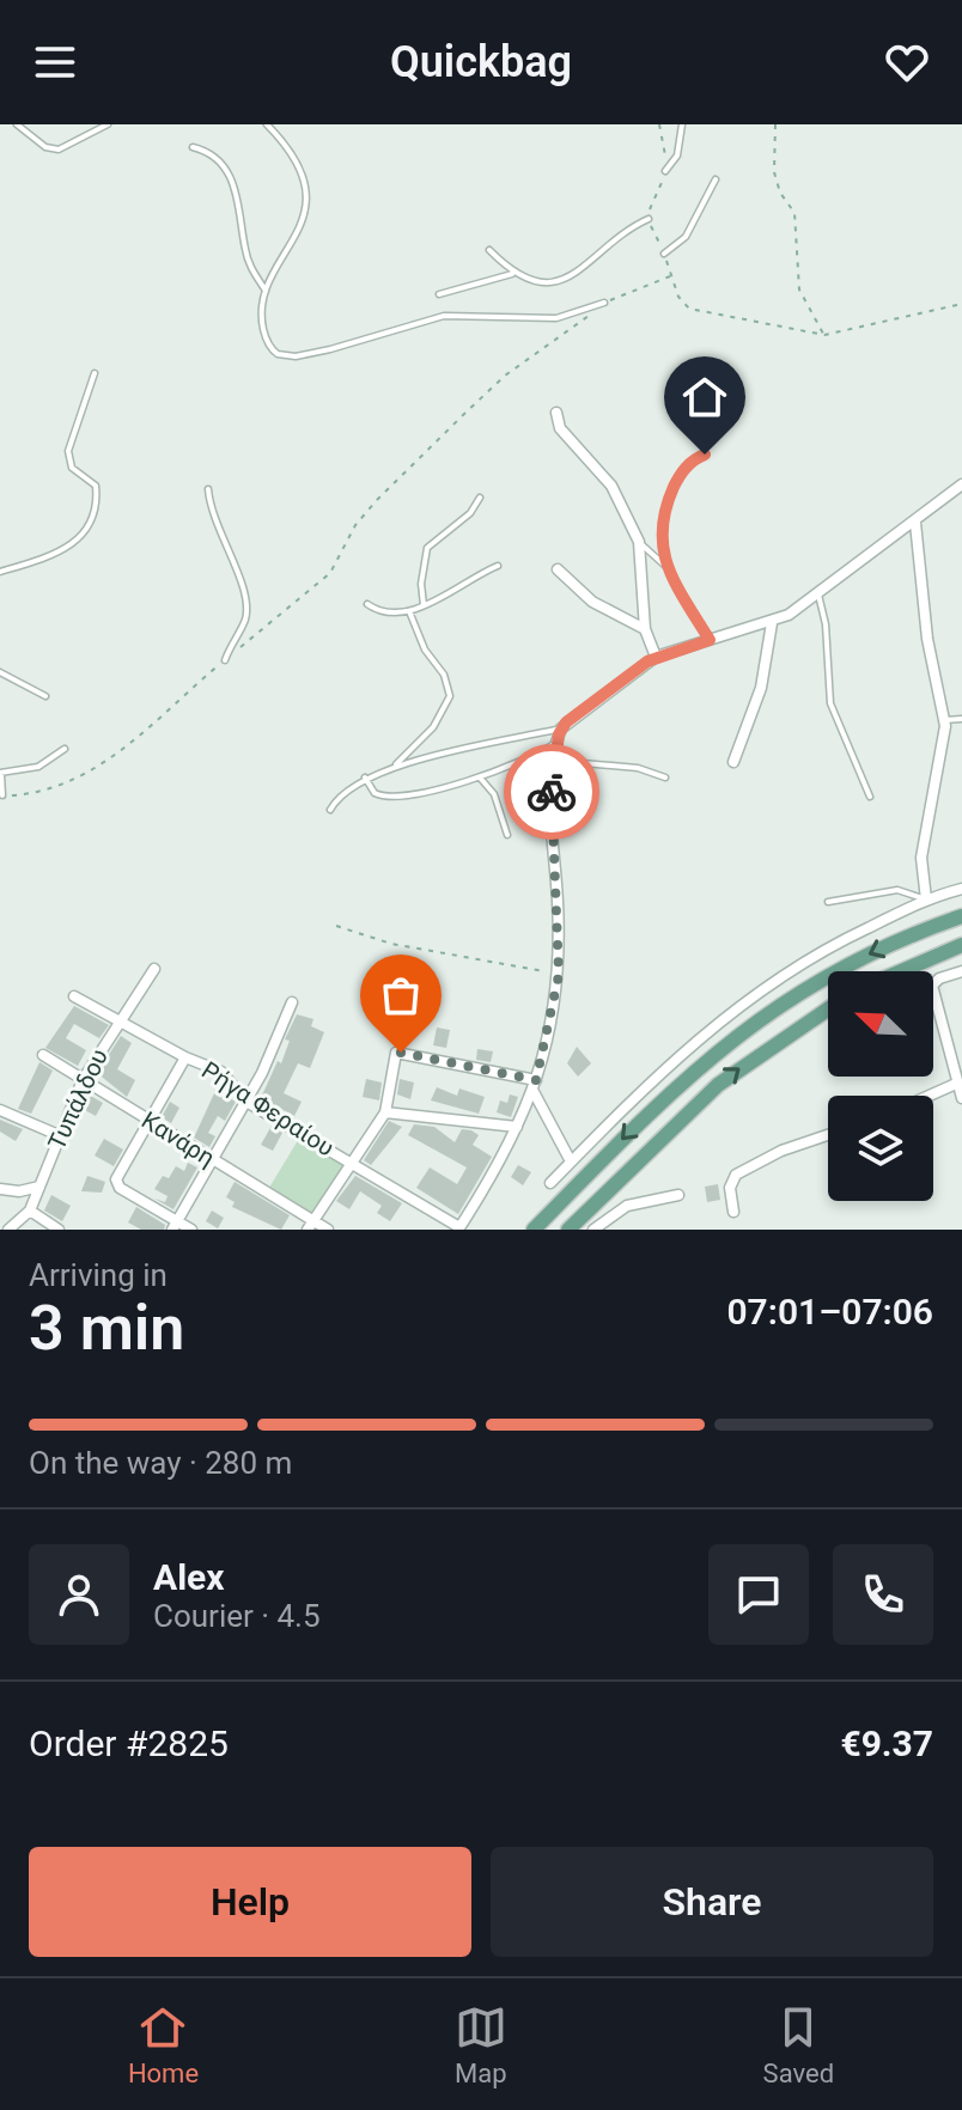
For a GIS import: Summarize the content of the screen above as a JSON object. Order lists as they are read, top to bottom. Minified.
{"streets":{"street":["Τυπάλδου","Ρήγα Φεραίου","Κανάρη"]},"crossings":[["Τυπάλδου","Ρήγα Φεραίου"],["Τυπάλδου","Κανάρη"]],"north":"top left","page":{"header":"Quickbag","heading":["3 min","Arriving in","07:01–07:06"],"panel":["Alex","Courier · 4.5","Order #2825","€9.37"],"bar":"On the way · 280 m","buttons":["Help","Share"],"tabs":["Home","Map","Saved"]}}
